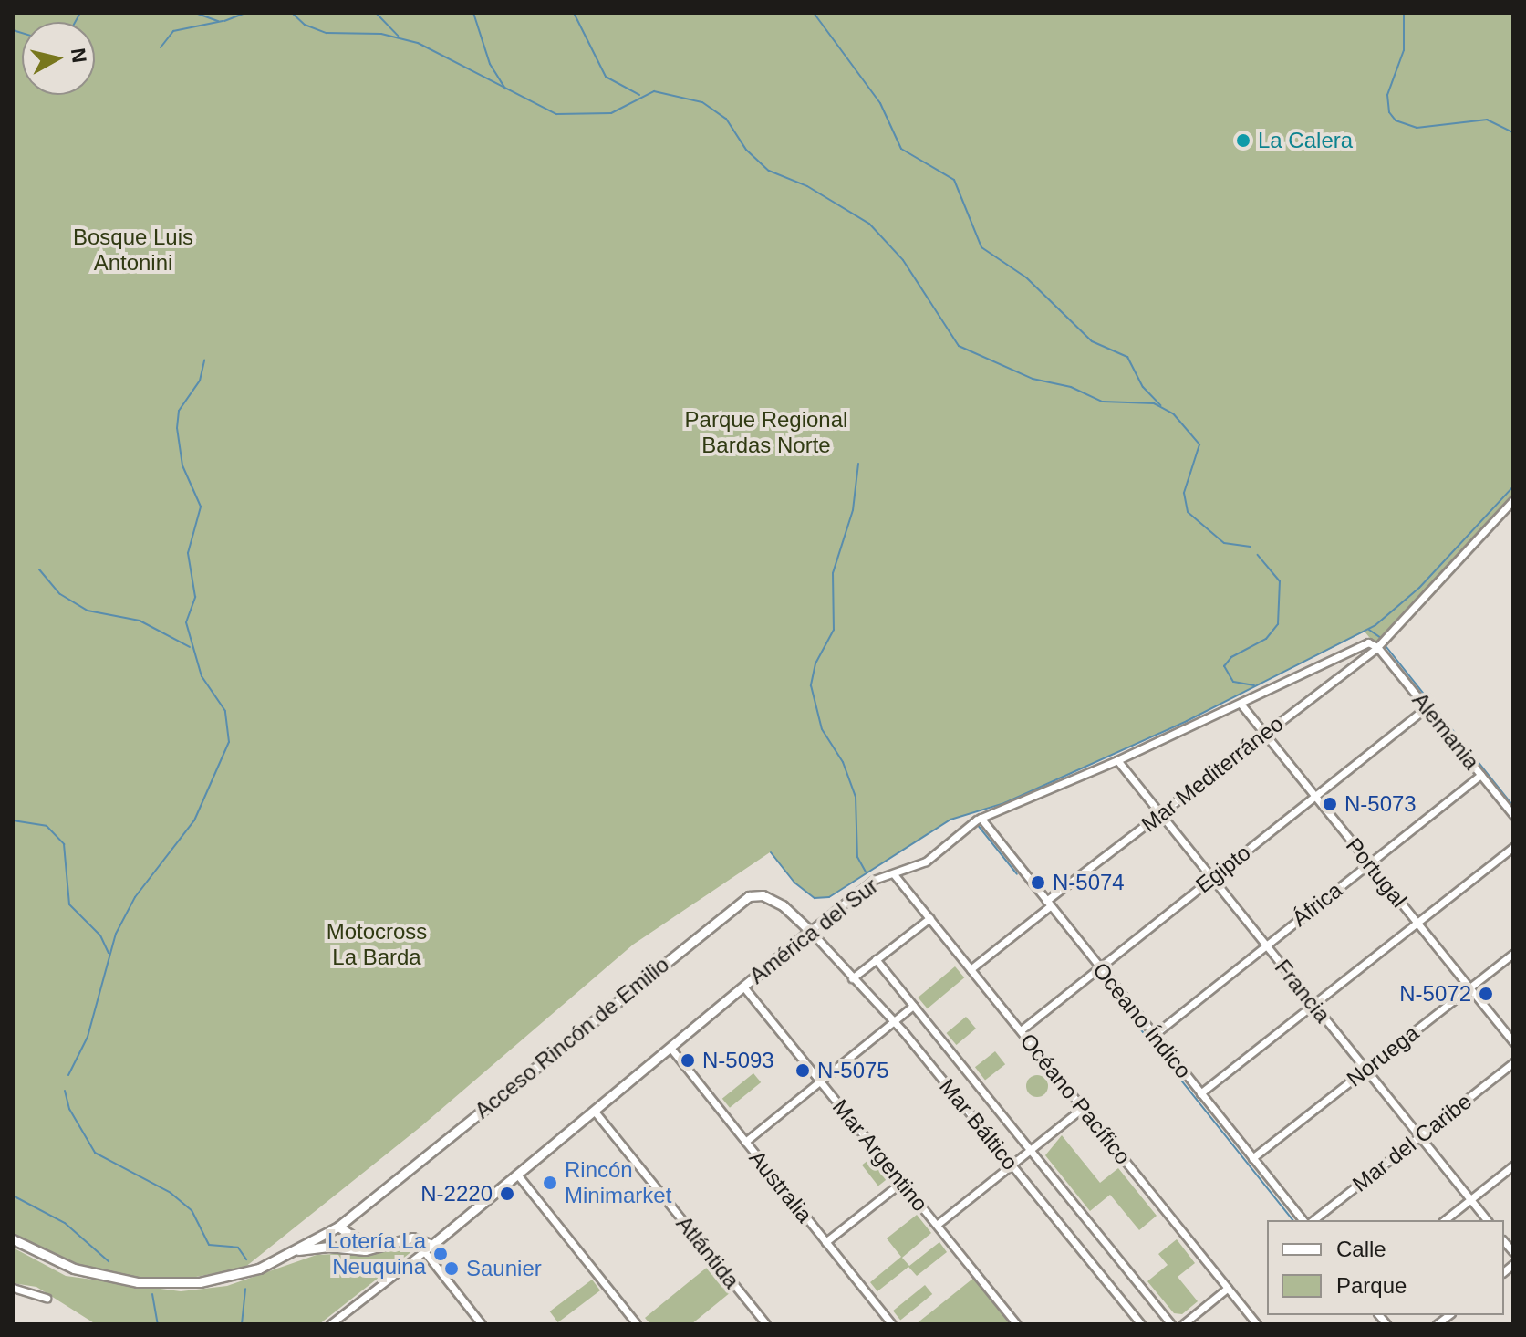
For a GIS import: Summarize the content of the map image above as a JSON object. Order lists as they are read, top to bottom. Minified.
{"streets":{"street":["Alemania","Mar Mediterráneo","Egipto","Portugal","África","América del Sur","Francia","Oceano Índico","Acceso Rincón de Emilio","Noruega","Océano Pacífico","Mar Báltico","Mar del Caribe","Mar Argentino","Australia","Atlántida"]},"crossings":[["Alemania","Mar Mediterráneo"],["Alemania","Egipto"],["Alemania","África"],["Alemania","América del Sur"],["Mar Mediterráneo","Portugal"],["Mar Mediterráneo","América del Sur"],["Mar Mediterráneo","Francia"],["Mar Mediterráneo","Oceano Índico"],["Mar Mediterráneo","Océano Pacífico"],["Egipto","Portugal"],["Egipto","Francia"],["Egipto","Oceano Índico"],["Egipto","Océano Pacífico"],["Portugal","África"],["Portugal","América del Sur"],["Portugal","Noruega"],["África","Francia"],["África","Oceano Índico"],["América del Sur","Francia"],["América del Sur","Oceano Índico"],["América del Sur","Acceso Rincón de Emilio"],["América del Sur","Océano Pacífico"],["América del Sur","Mar Báltico"],["América del Sur","Mar Argentino"],["América del Sur","Australia"],["América del Sur","Atlántida"],["Francia","Noruega"],["Francia","Mar del Caribe"],["Oceano Índico","Noruega"],["Acceso Rincón de Emilio","Mar Báltico"]],"parks":["Bosque Luis Antonini","Parque Regional Bardas Norte","Motocross La Barda"],"places":["La Calera","N-5073","N-5074","N-5072","N-5093","N-5075","Rincón Minimarket","N-2220","Lotería La Neuquina","Saunier"],"legend":["Calle","Parque"],"north":"right"}
